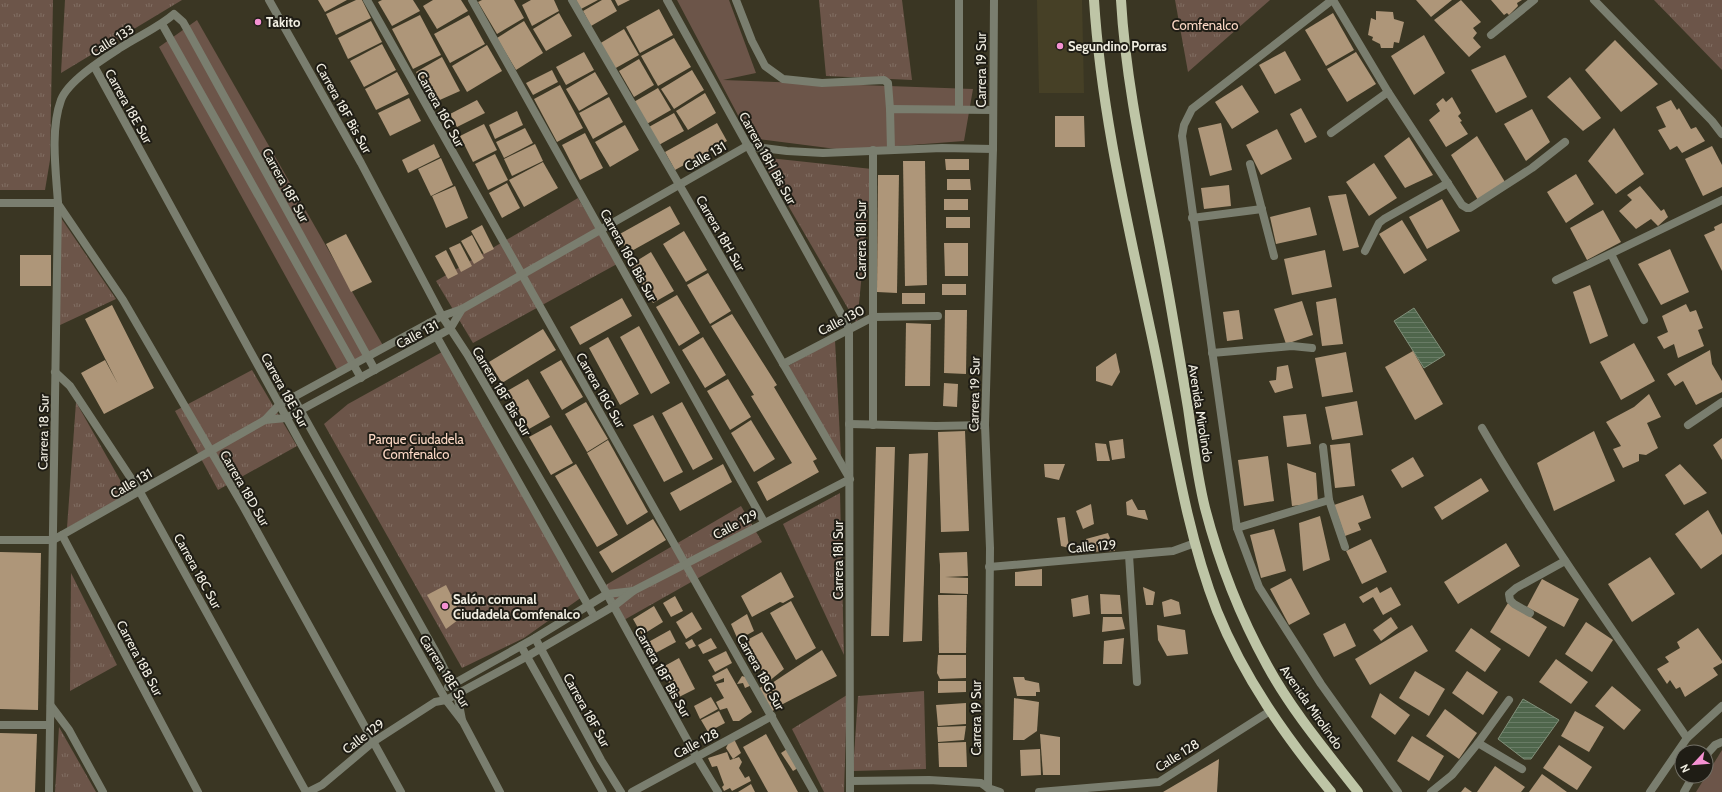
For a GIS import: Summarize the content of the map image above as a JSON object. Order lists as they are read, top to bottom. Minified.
{"streets":{"main road":["Avenida Mirolindo"],"street":["Calle 133","Carrera 19 Sur","Carrera 18E Sur","Carrera 18F Bis Sur","Carrera 18G Sur","Calle 131","Carrera 18H Bis Sur","Carrera 18F Sur","Carrera 18H Sur","Carrera 18I Sur","Carrera 18G Bis Sur","Calle 130","Carrera 18 Sur","Carrera 18D Sur","Calle 129","Carrera 18C Sur","Carrera 18B Sur","Calle 128"]},"crossings":[["Calle 133","Carrera 18E Sur"],["Calle 133","Carrera 18F Sur"],["Calle 133","Carrera 18 Sur"],["Carrera 19 Sur","Calle 129"],["Carrera 18E Sur","Calle 131"],["Carrera 18E Sur","Calle 129"],["Carrera 18F Bis Sur","Calle 131"],["Carrera 18F Bis Sur","Calle 129"],["Carrera 18F Bis Sur","Calle 128"],["Carrera 18G Sur","Calle 131"],["Carrera 18G Sur","Calle 129"],["Carrera 18G Sur","Calle 128"],["Calle 131","Carrera 18H Bis Sur"],["Calle 131","Carrera 18F Sur"],["Calle 131","Carrera 18H Sur"],["Calle 131","Carrera 18G Bis Sur"],["Calle 131","Carrera 18 Sur"],["Calle 131","Carrera 18D Sur"],["Calle 131","Carrera 18C Sur"],["Calle 131","Carrera 18B Sur"],["Carrera 18H Bis Sur","Carrera 18I Sur"],["Carrera 18H Bis Sur","Calle 130"],["Carrera 18F Sur","Calle 129"],["Carrera 18H Sur","Carrera 18I Sur"],["Carrera 18H Sur","Calle 130"],["Carrera 18H Sur","Calle 129"],["Carrera 18I Sur","Calle 130"],["Carrera 18I Sur","Calle 129"],["Carrera 18G Bis Sur","Calle 129"],["Carrera 18 Sur","Carrera 18D Sur"],["Carrera 18 Sur","Carrera 18C Sur"],["Carrera 18D Sur","Calle 129"],["Calle 129","Carrera 18C Sur"]],"parks":["Comfenalco","Parque Ciudadela Comfenalco"],"places":["Takito","Segundino Porras","Salón comunal Ciudadela Comfenalco"],"north":"bottom left"}
